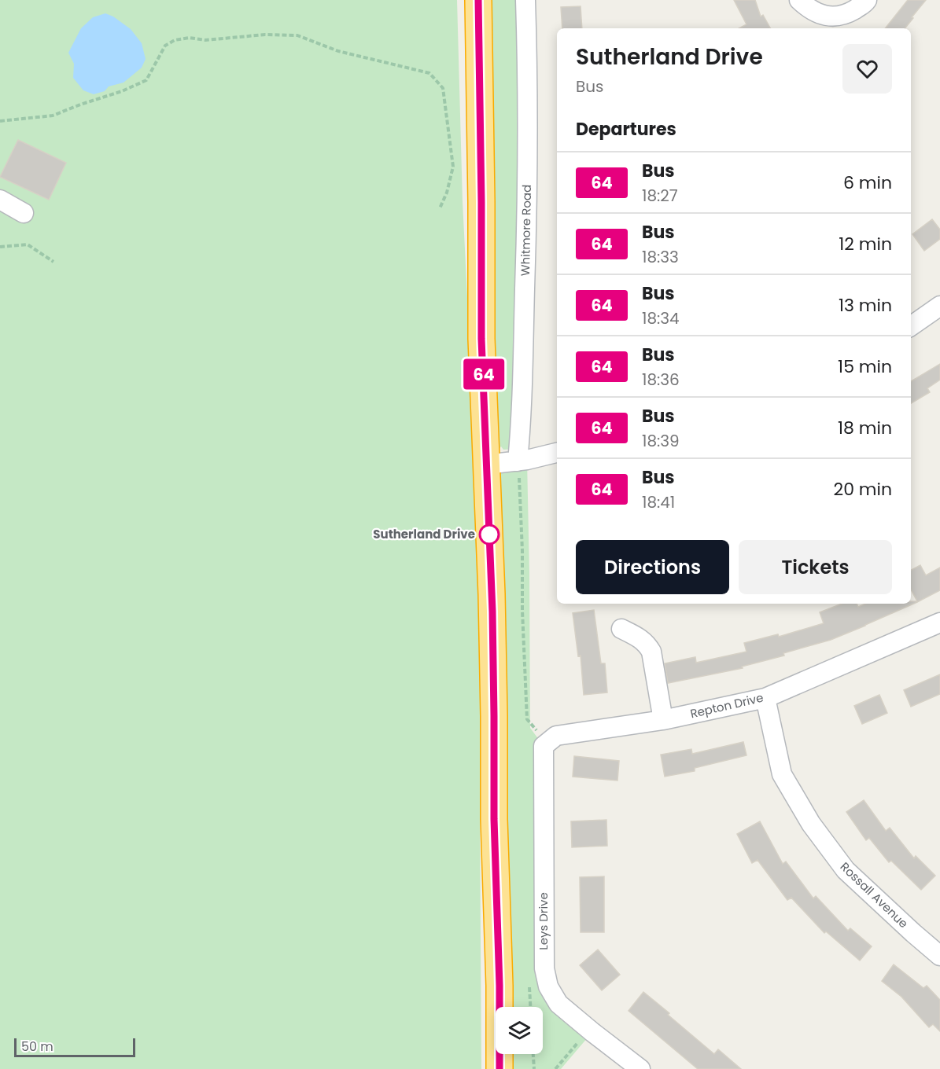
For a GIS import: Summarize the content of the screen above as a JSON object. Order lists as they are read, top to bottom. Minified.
{"streets":{"street":["Whitmore Road","Repton Drive","Rossall Avenue","Leys Drive"]},"crossings":[["Repton Drive","Rossall Avenue"],["Repton Drive","Leys Drive"]],"places":["Sutherland Drive"],"lines":["bus line 64"],"scale_bar":"50 m","page":{"on_map":"64","heading":[["Sutherland Drive","Bus"],"Departures"],"list":[{"mark":"64","name":"Bus","note":"18:27","value":"6 min"},{"mark":"64","name":"Bus","note":"18:33","value":"12 min"},{"mark":"64","name":"Bus","note":"18:34","value":"13 min"},{"mark":"64","name":"Bus","note":"18:36","value":"15 min"},{"mark":"64","name":"Bus","note":"18:39","value":"18 min"},{"mark":"64","name":"Bus","note":"18:41","value":"20 min"}],"buttons":["Directions","Tickets"],"scale":"50 m"}}
